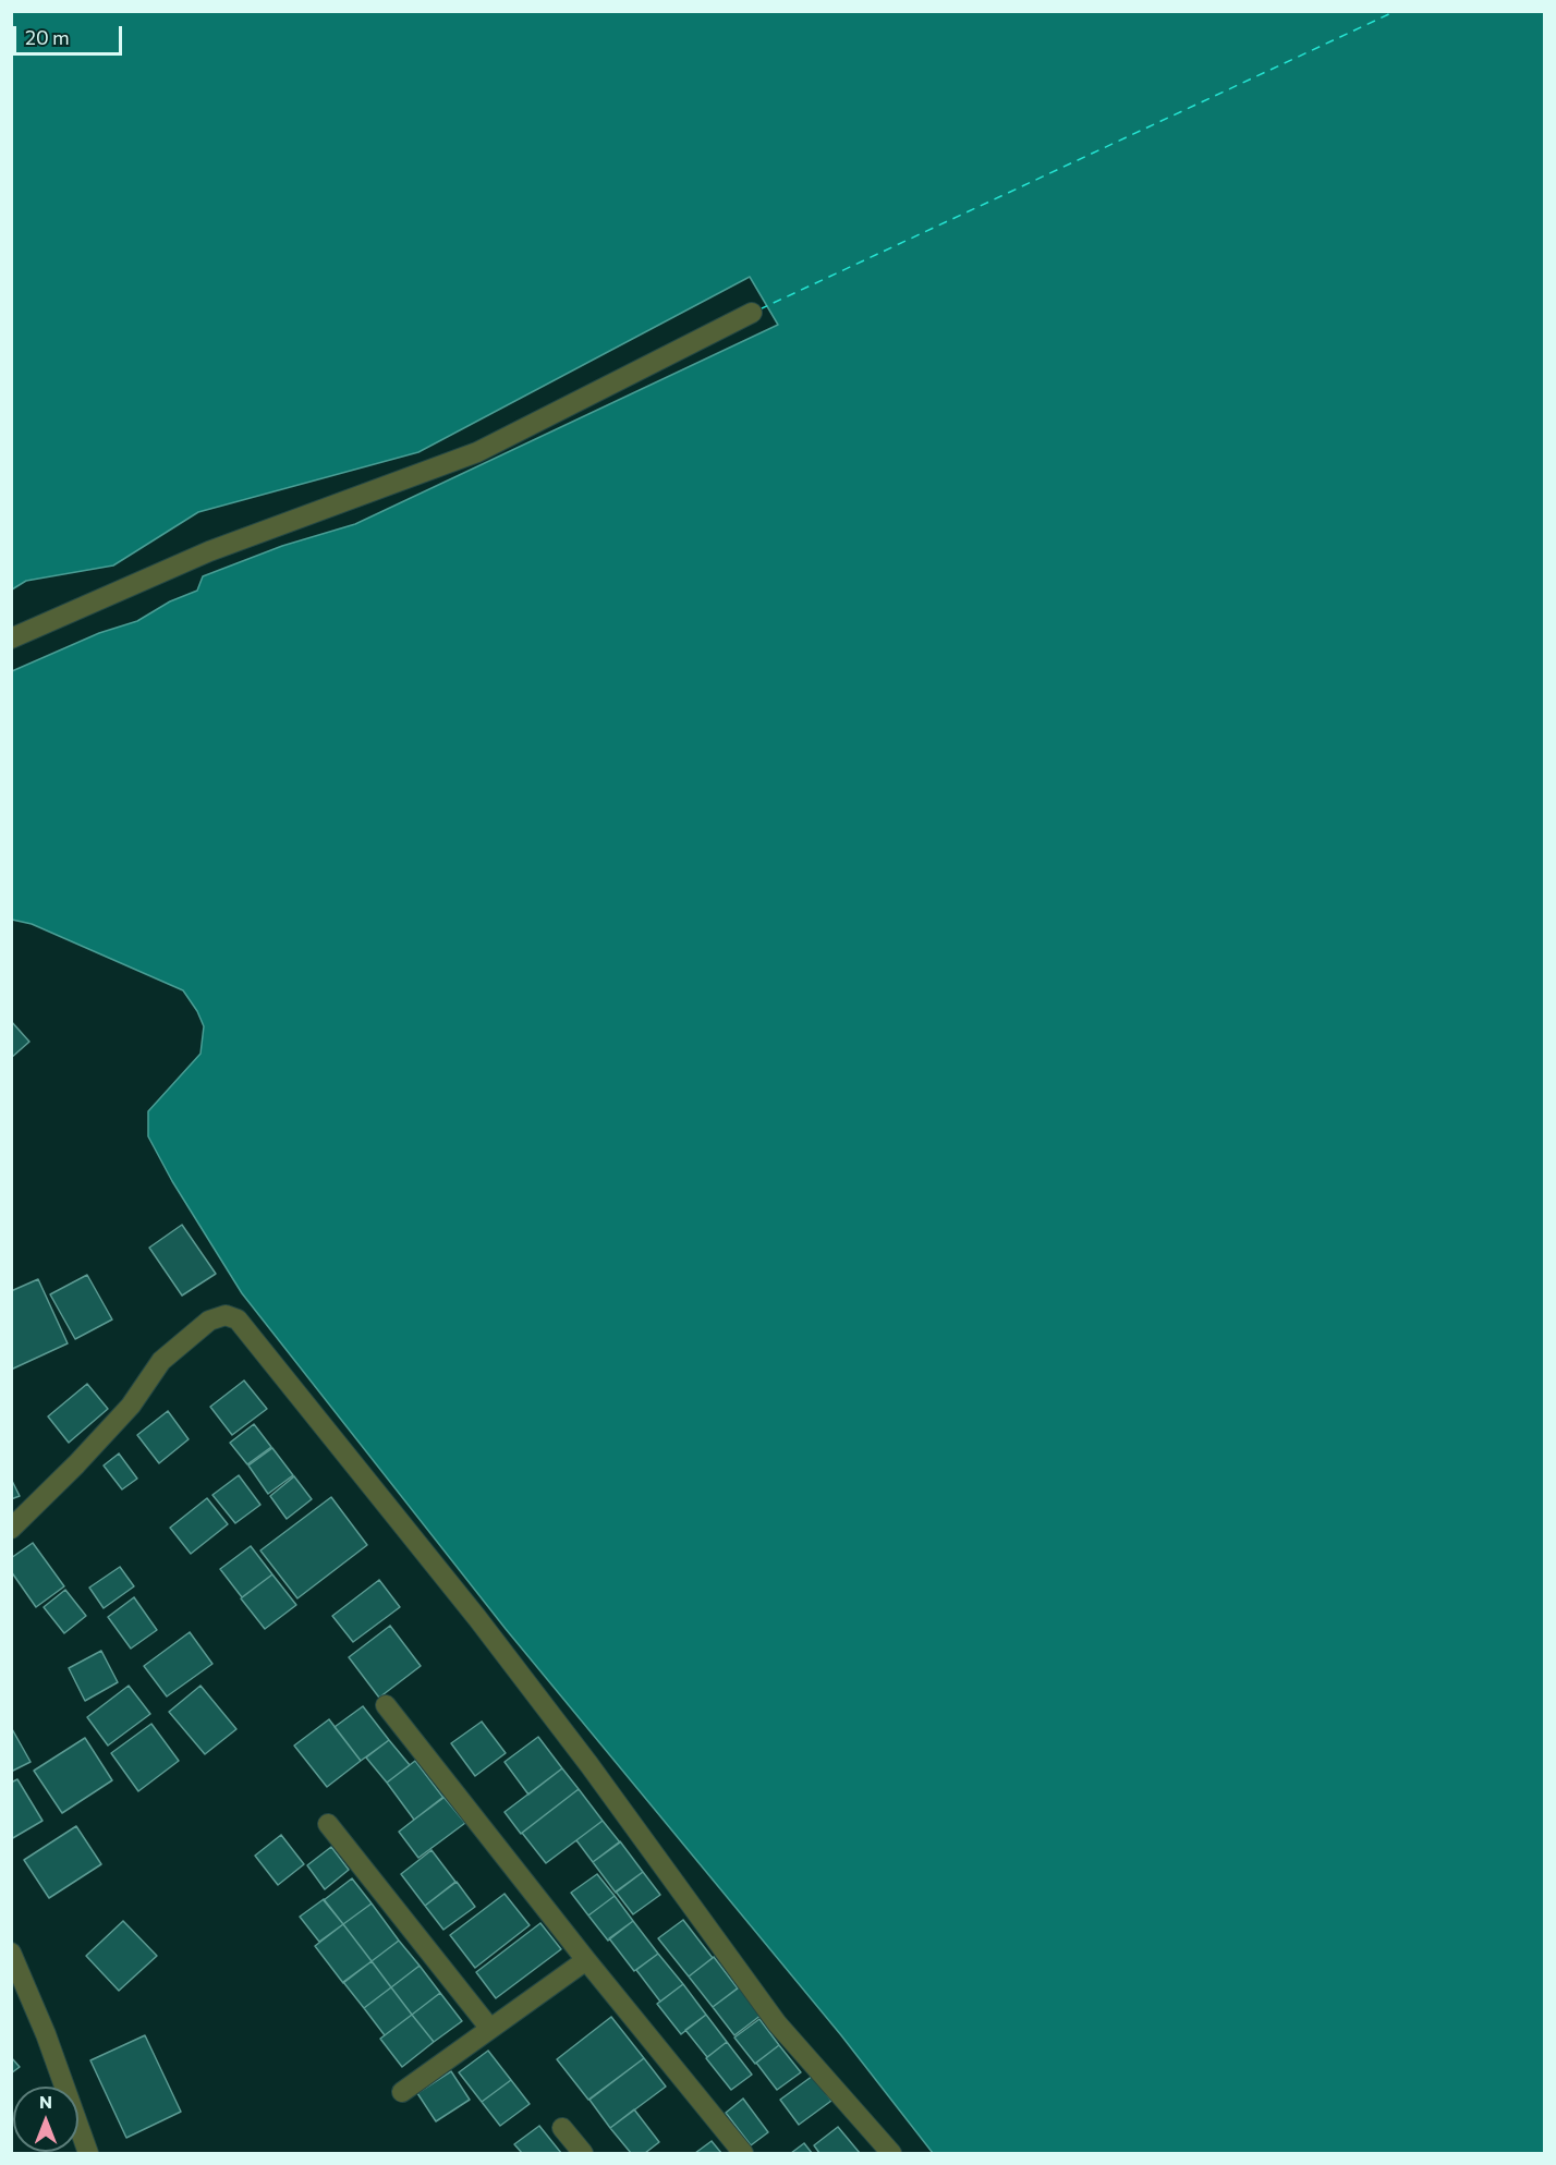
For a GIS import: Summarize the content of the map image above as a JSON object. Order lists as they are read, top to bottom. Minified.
{"scale_bar":"20 m","north":"top"}
